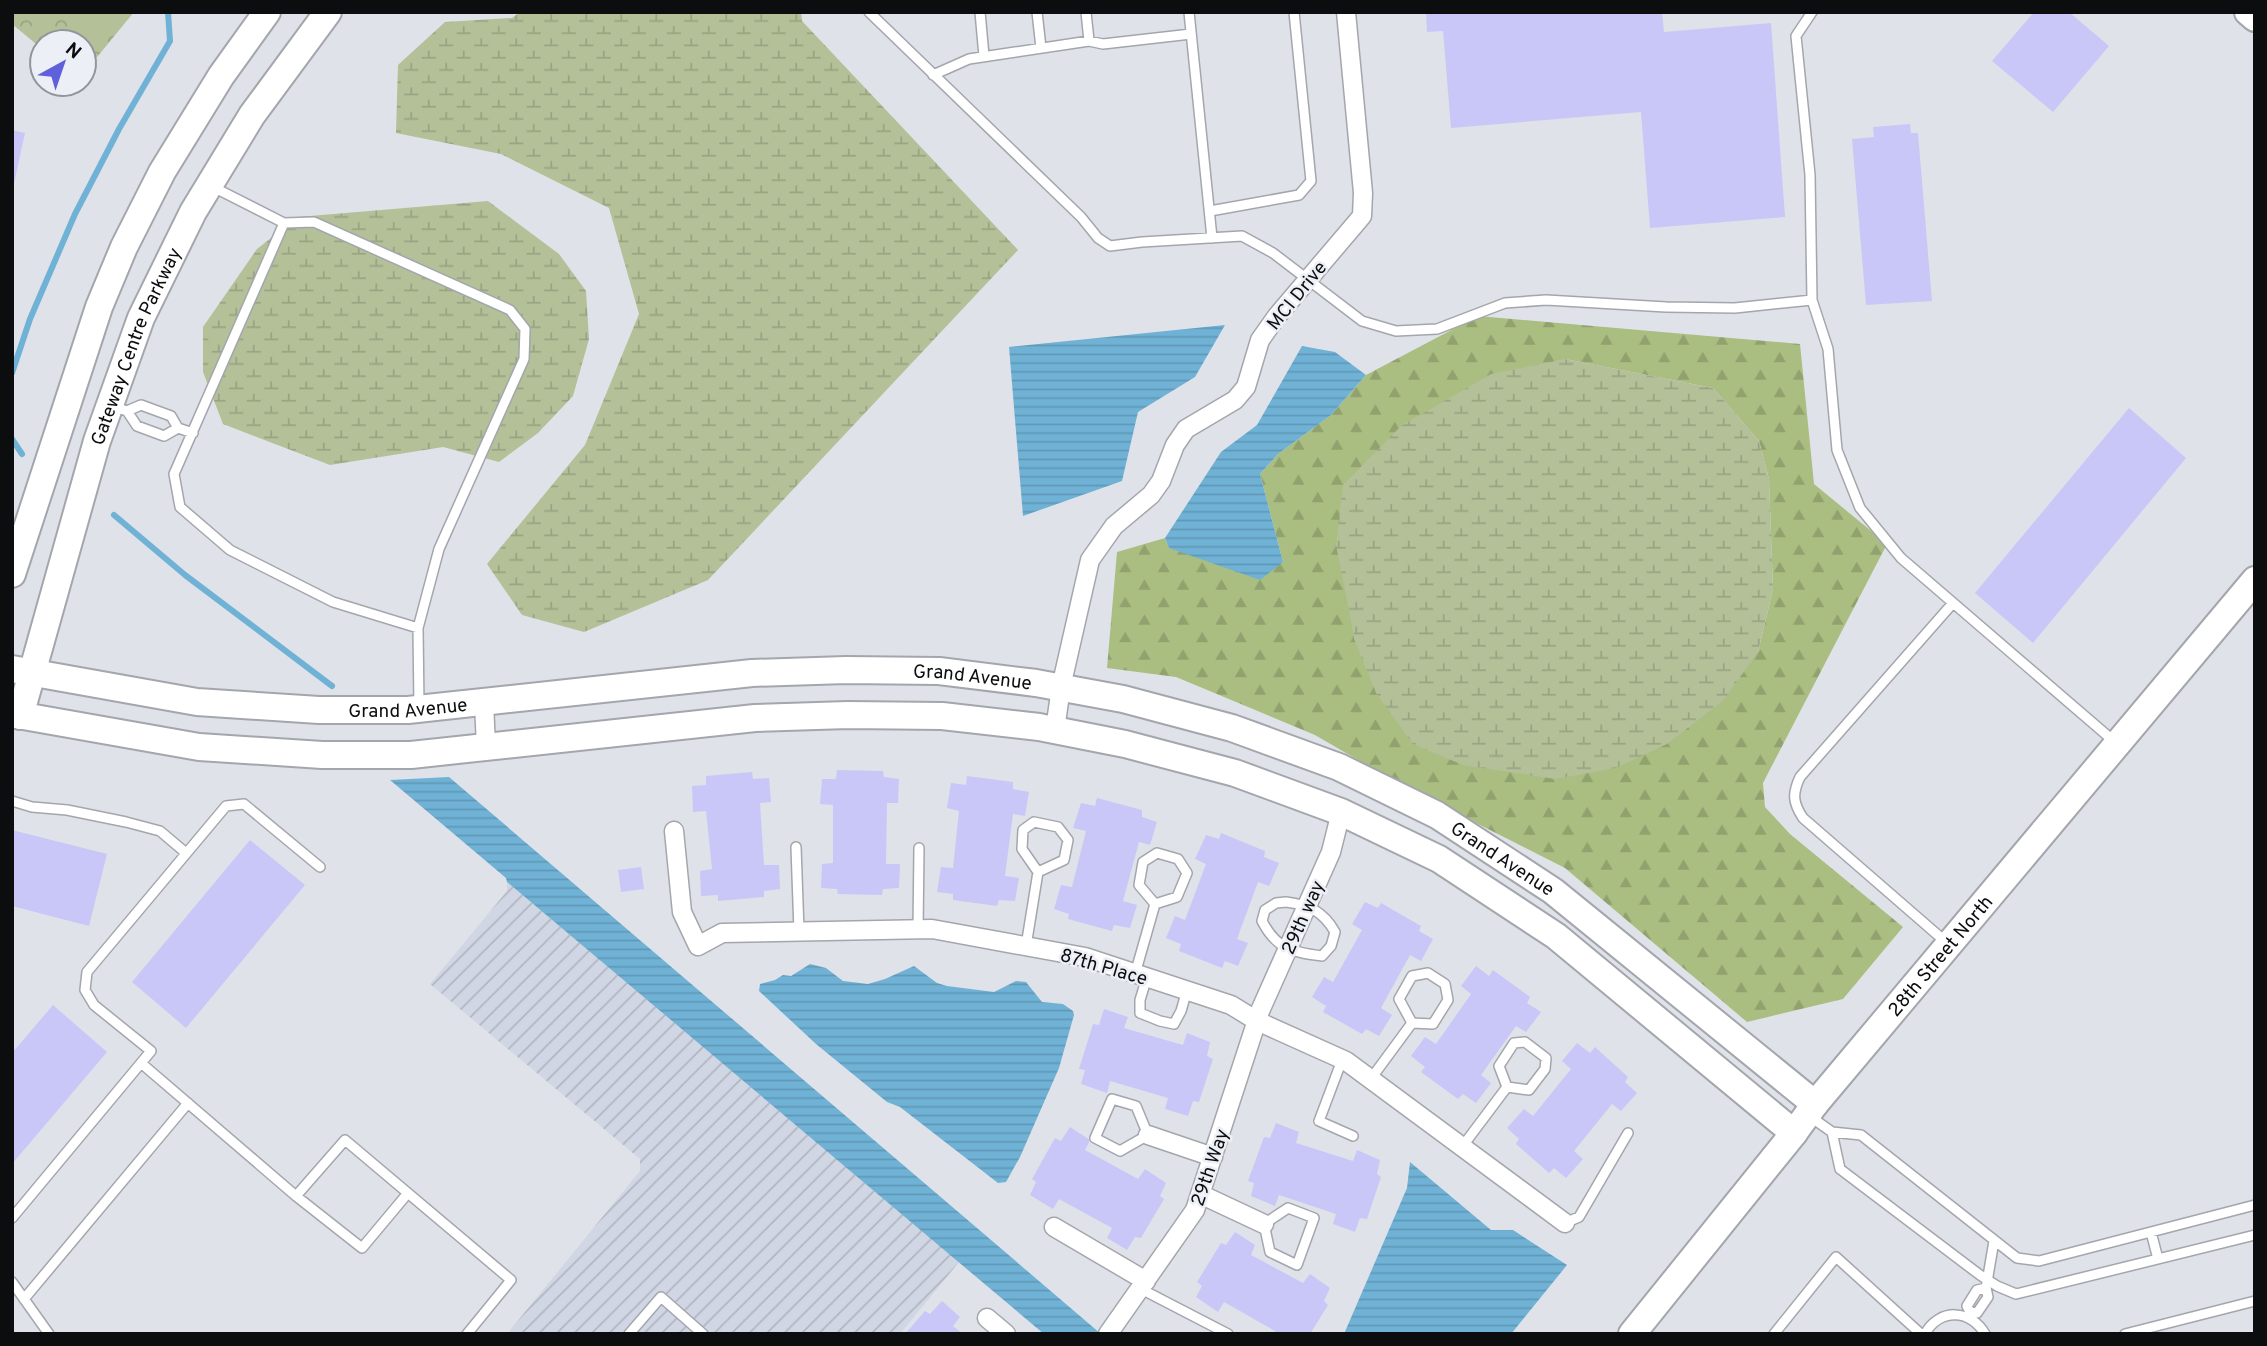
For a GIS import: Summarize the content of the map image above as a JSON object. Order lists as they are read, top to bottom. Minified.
{"streets":{"street":["MCI Drive","Gateway Centre Parkway","Grand Avenue","29th way","28th Street North","87th Place","29th Way"]},"crossings":[["MCI Drive","Grand Avenue"],["Gateway Centre Parkway","Grand Avenue"],["Grand Avenue","29th way"],["Grand Avenue","28th Street North"],["29th way","87th Place"],["29th way","29th Way"],["87th Place","29th Way"]],"north":"top right"}
